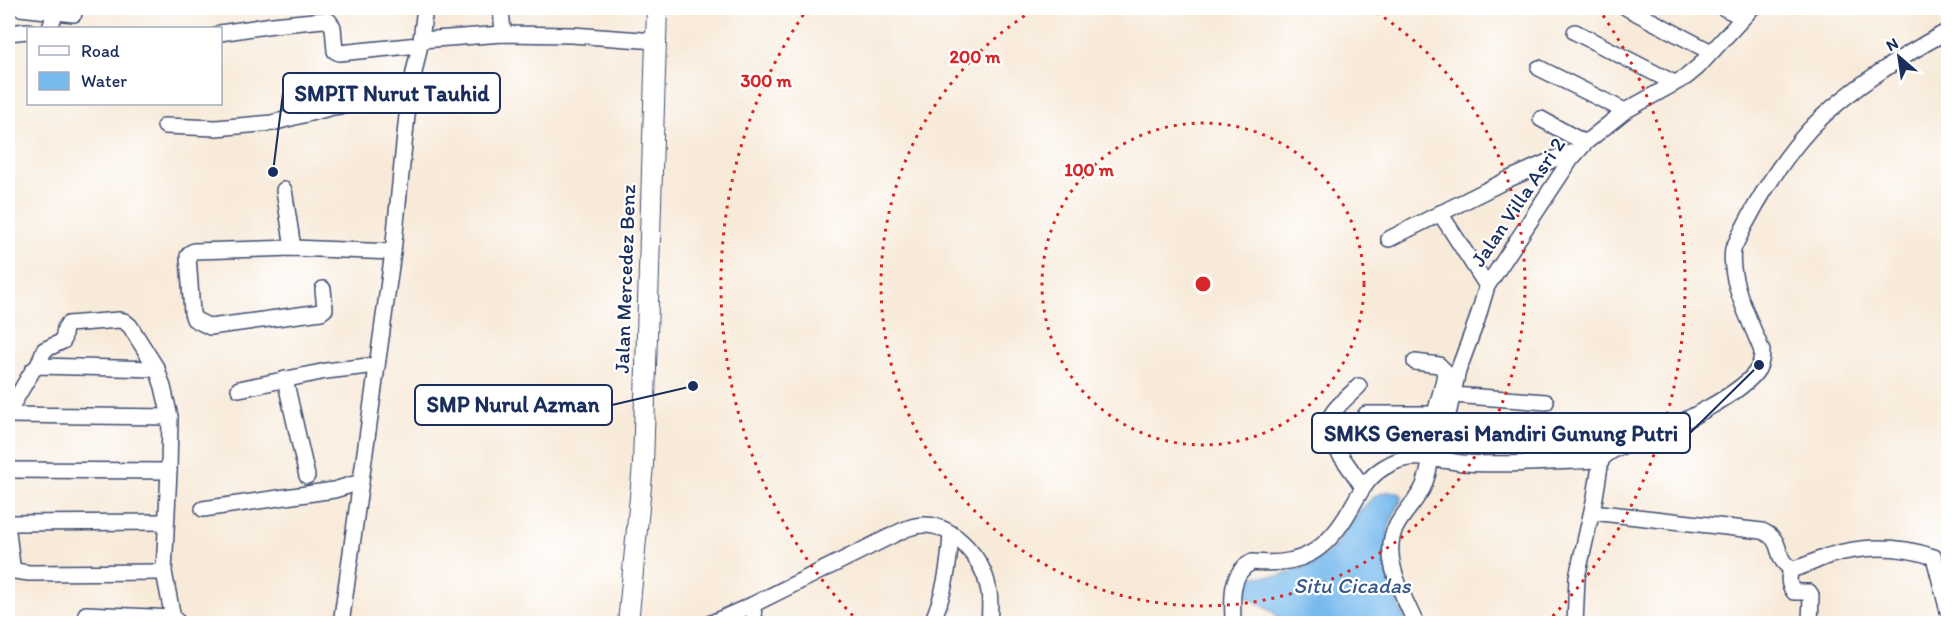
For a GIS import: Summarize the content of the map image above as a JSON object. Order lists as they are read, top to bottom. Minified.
{"streets":{"main road":["Jalan Mercedez Benz"],"street":["Jalan Villa Asri 2"]},"water":["Situ Cicadas"],"places":["SMPIT Nurut Tauhid","SMKS Generasi Mandiri Gunung Putri","SMP Nurul Azman"],"legend":["Road","Water"],"north":"top left","rings":["200 m","300 m","100 m"]}
